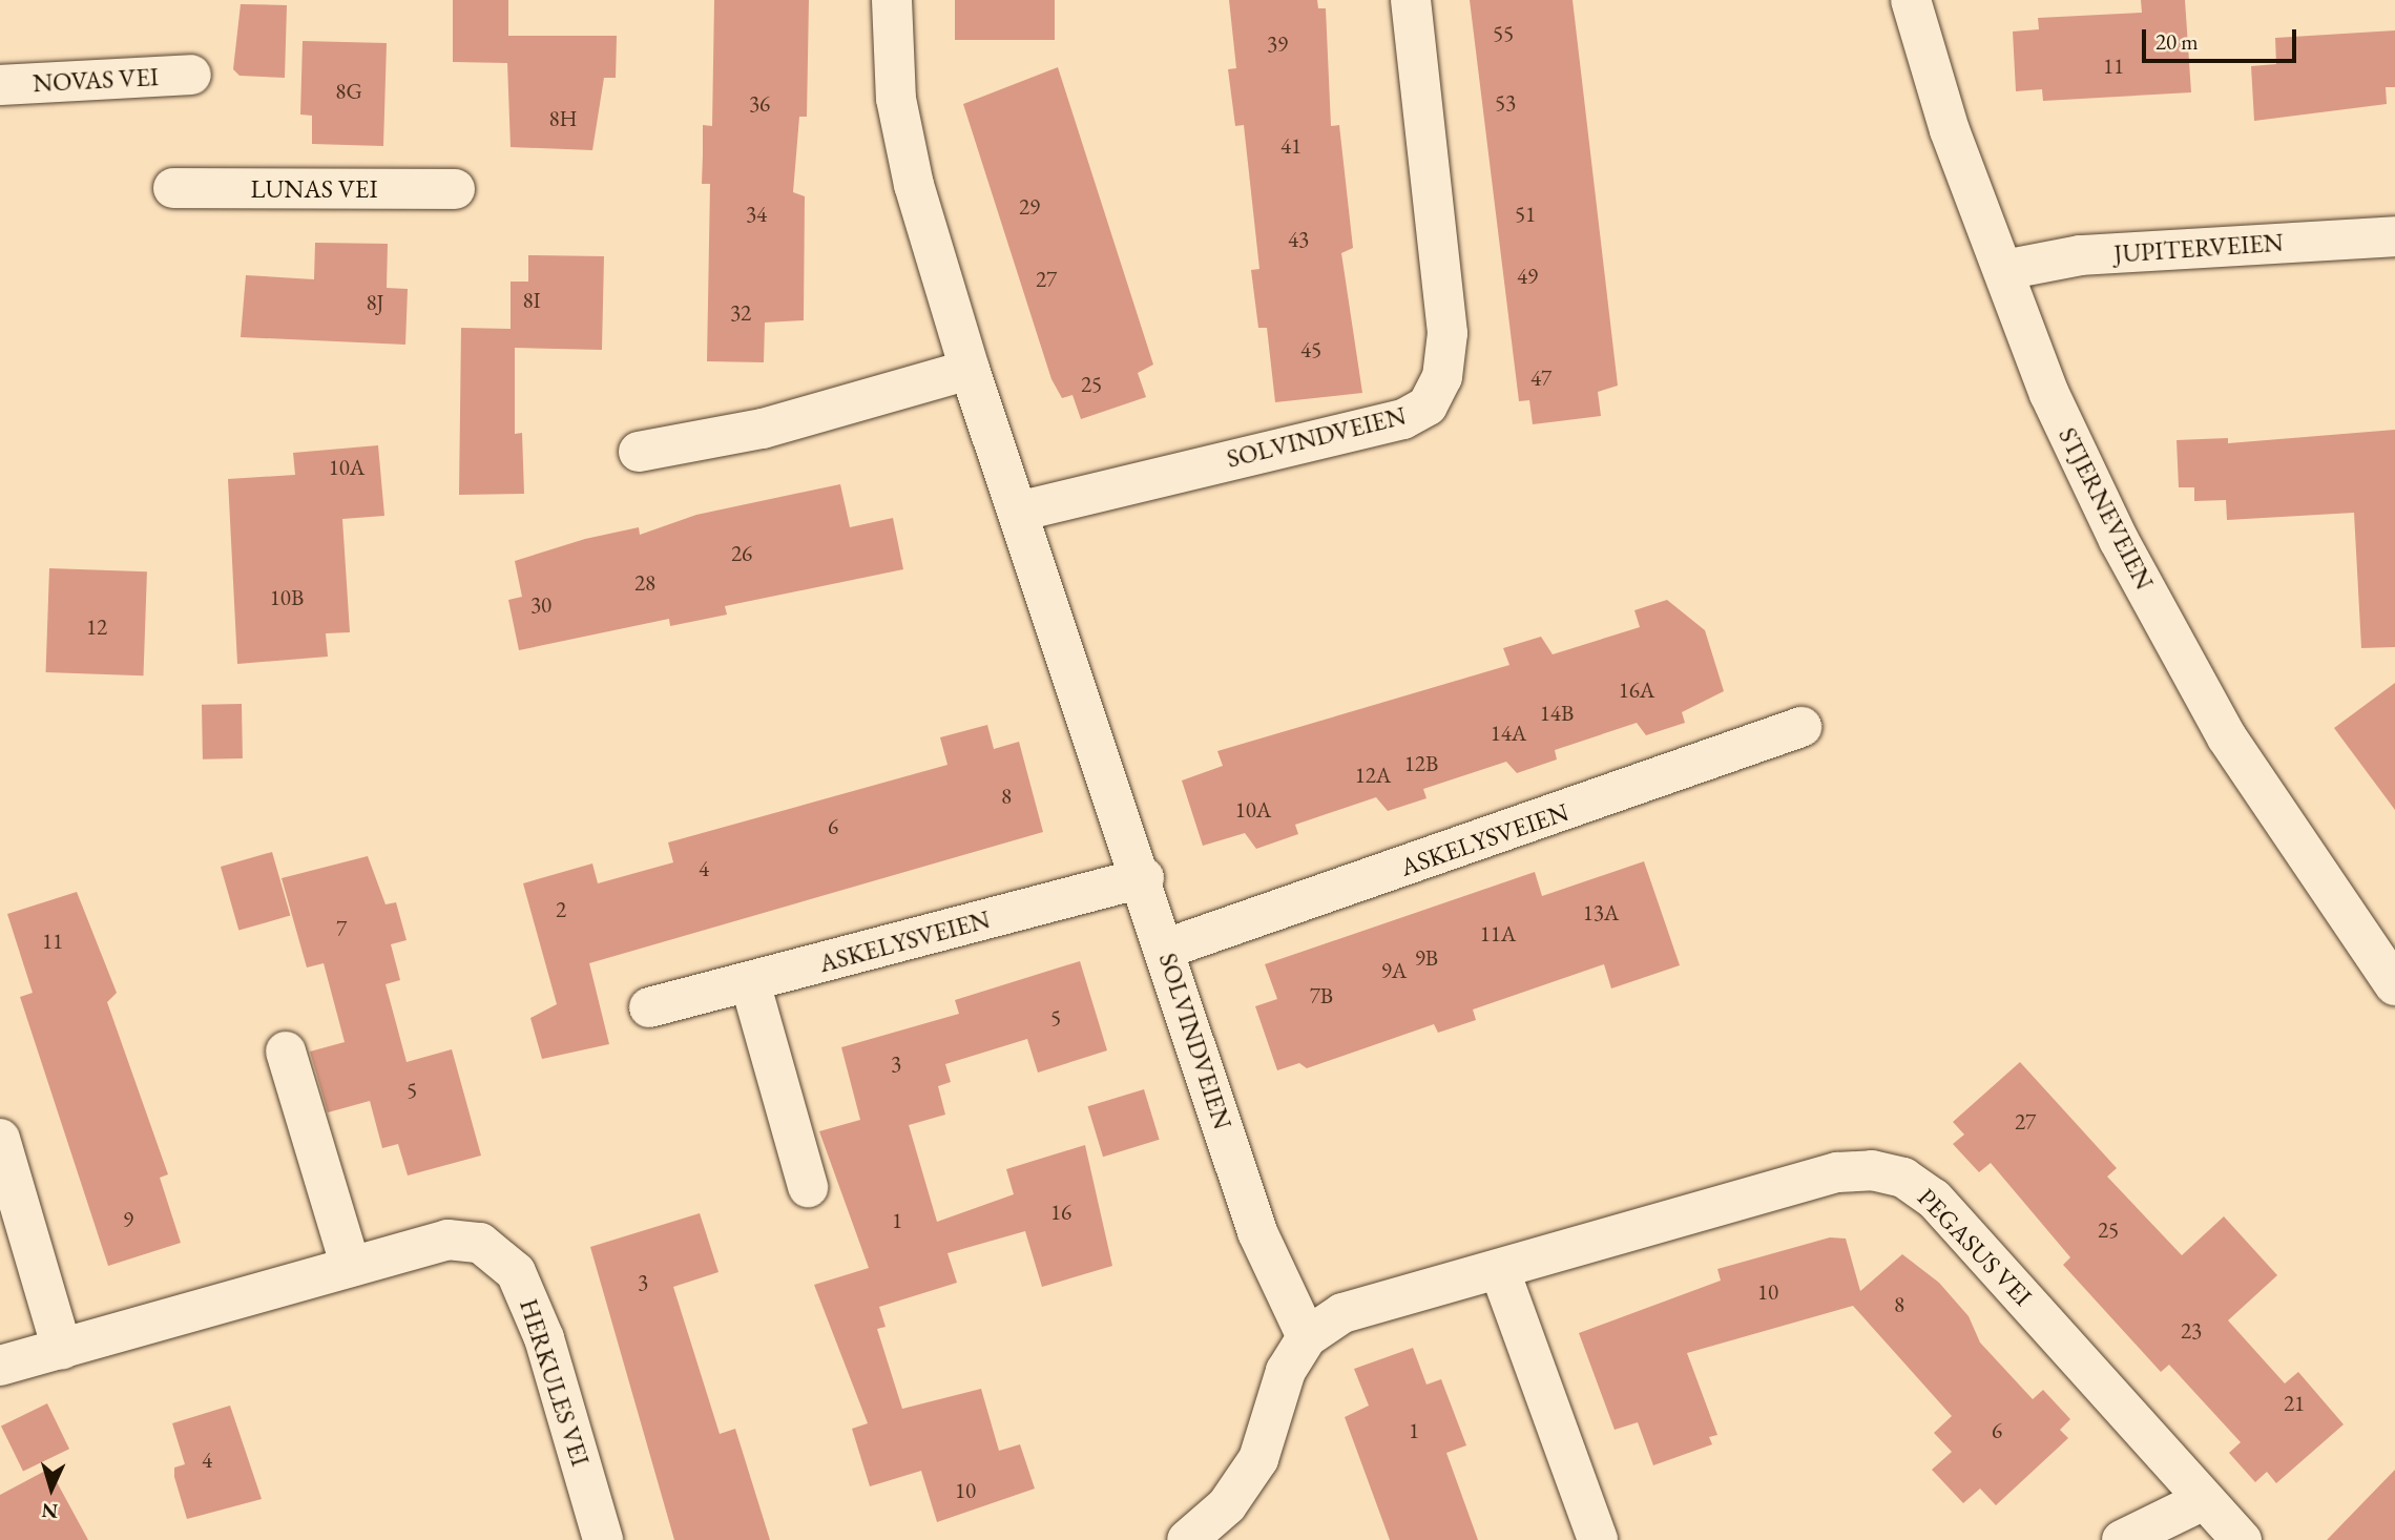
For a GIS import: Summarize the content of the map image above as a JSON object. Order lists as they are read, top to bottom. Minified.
{"streets":{"street":["NOVAS VEI","LUNAS VEI","JUPITERVEIEN","SOLVINDVEIEN","STJERNEVEIEN","ASKELYSVEIEN","PEGASUS VEI","HERKULES VEI"]},"crossings":[["JUPITERVEIEN","STJERNEVEIEN"],["SOLVINDVEIEN","ASKELYSVEIEN"],["SOLVINDVEIEN","PEGASUS VEI"]],"house_numbers":["55","39","11","8G","53","36","8H","41","29","34","51","43","49","27","8I","8J","32","45","47","25","10A","26","28","10B","30","12","16A","14B","14A","12B","12A","8","10A","6","4","2","13A","7","11A","11","9B","9A","7B","5","3","5","27","16","9","1","25","3","10","8","23","21","1","6","4","10"],"scale_bar":"20 m","north":"bottom"}
